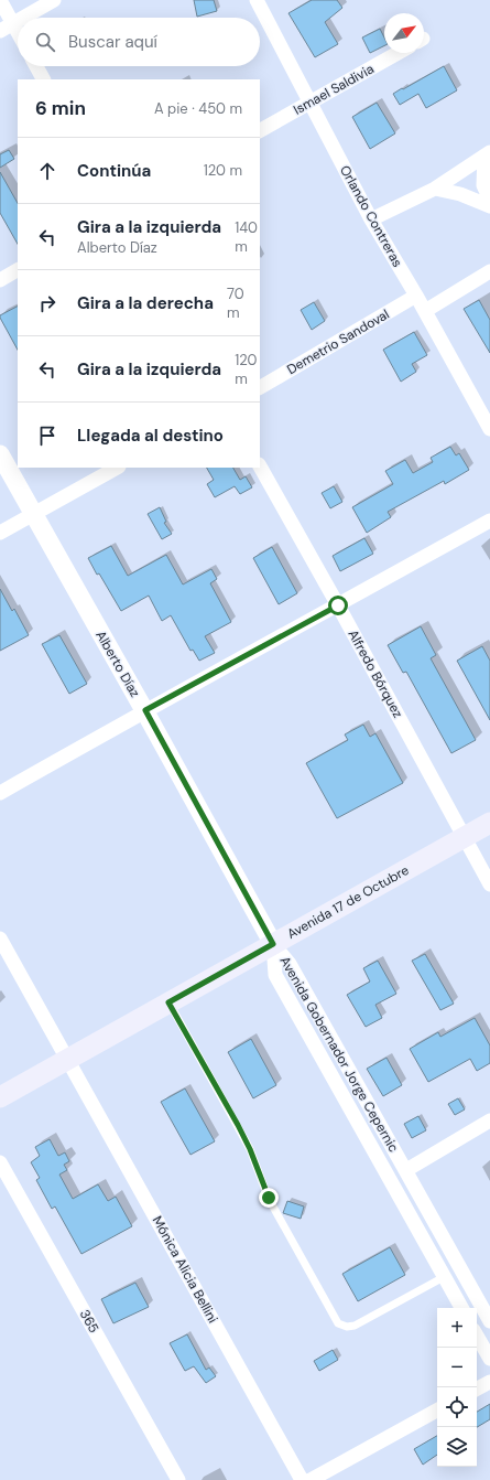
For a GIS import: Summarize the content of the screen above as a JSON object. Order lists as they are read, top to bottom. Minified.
{"streets":{"main road":["Avenida 17 de Octubre"],"street":["Ismael Saldivia","Orlando Contreras","Demetrio Sandoval","Alberto Díaz","Alfredo Bórquez","Avenida Gobernador Jorge Cepernic","Mónica Alicia Bellini","365"]},"crossings":[["Ismael Saldivia","Orlando Contreras"],["Orlando Contreras","Demetrio Sandoval"],["Alberto Díaz","Avenida 17 de Octubre"],["Alberto Díaz","Avenida Gobernador Jorge Cepernic"],["Alfredo Bórquez","Avenida 17 de Octubre"],["Avenida 17 de Octubre","Avenida Gobernador Jorge Cepernic"],["Avenida 17 de Octubre","Mónica Alicia Bellini"]],"north":"top right","page":{"search":"Buscar aquí","heading":["6 min","A pie · 450 m"],"list":[["Continúa","120 m"],["Gira a la izquierda","Alberto Díaz","140 m"],["Gira a la derecha","70 m"],["Gira a la izquierda","120 m"],"Llegada al destino"],"map_buttons":["+","−"]}}
